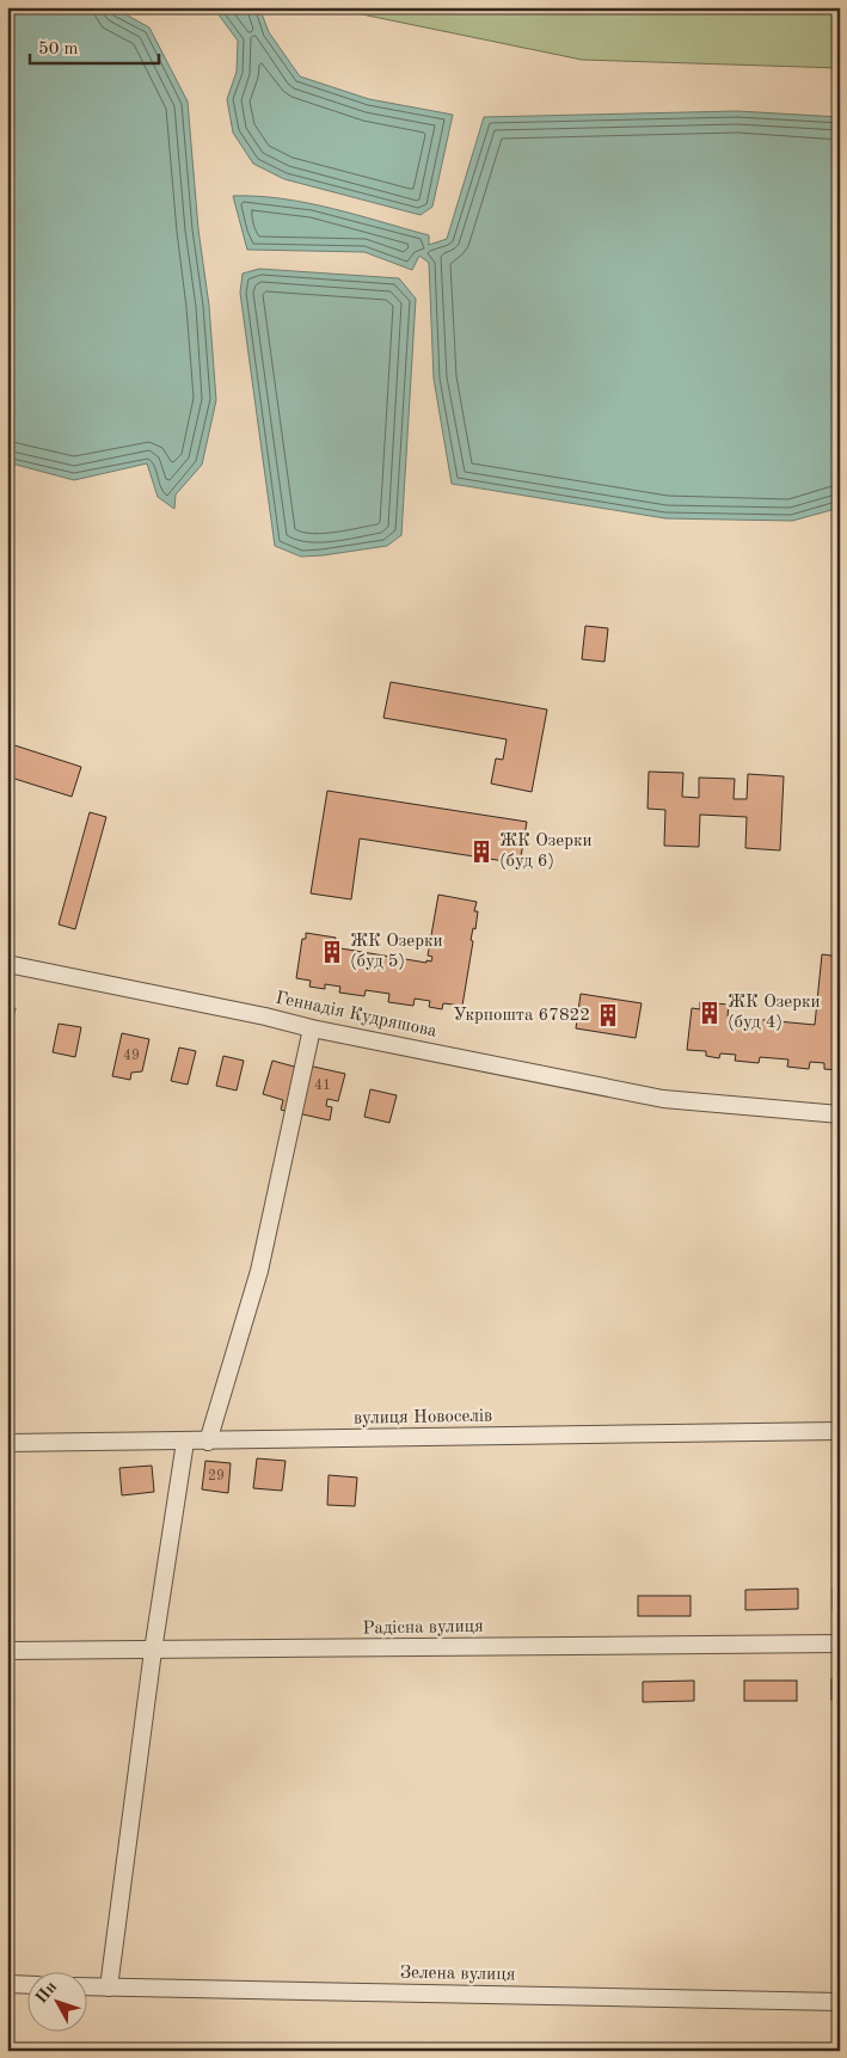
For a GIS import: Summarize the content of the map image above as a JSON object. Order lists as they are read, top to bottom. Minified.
{"streets":{"street":["Геннадія Кудряшова","вулиця Новоселів","Радісна вулиця","Зелена вулиця"]},"places":{"building":["ЖК Озерки (буд 6)","ЖК Озерки (буд 5)","ЖК Озерки (буд 4)","Укрпошта 67822"]},"house_numbers":["49","41","29"],"scale_bar":"50 m","north":"top left"}
